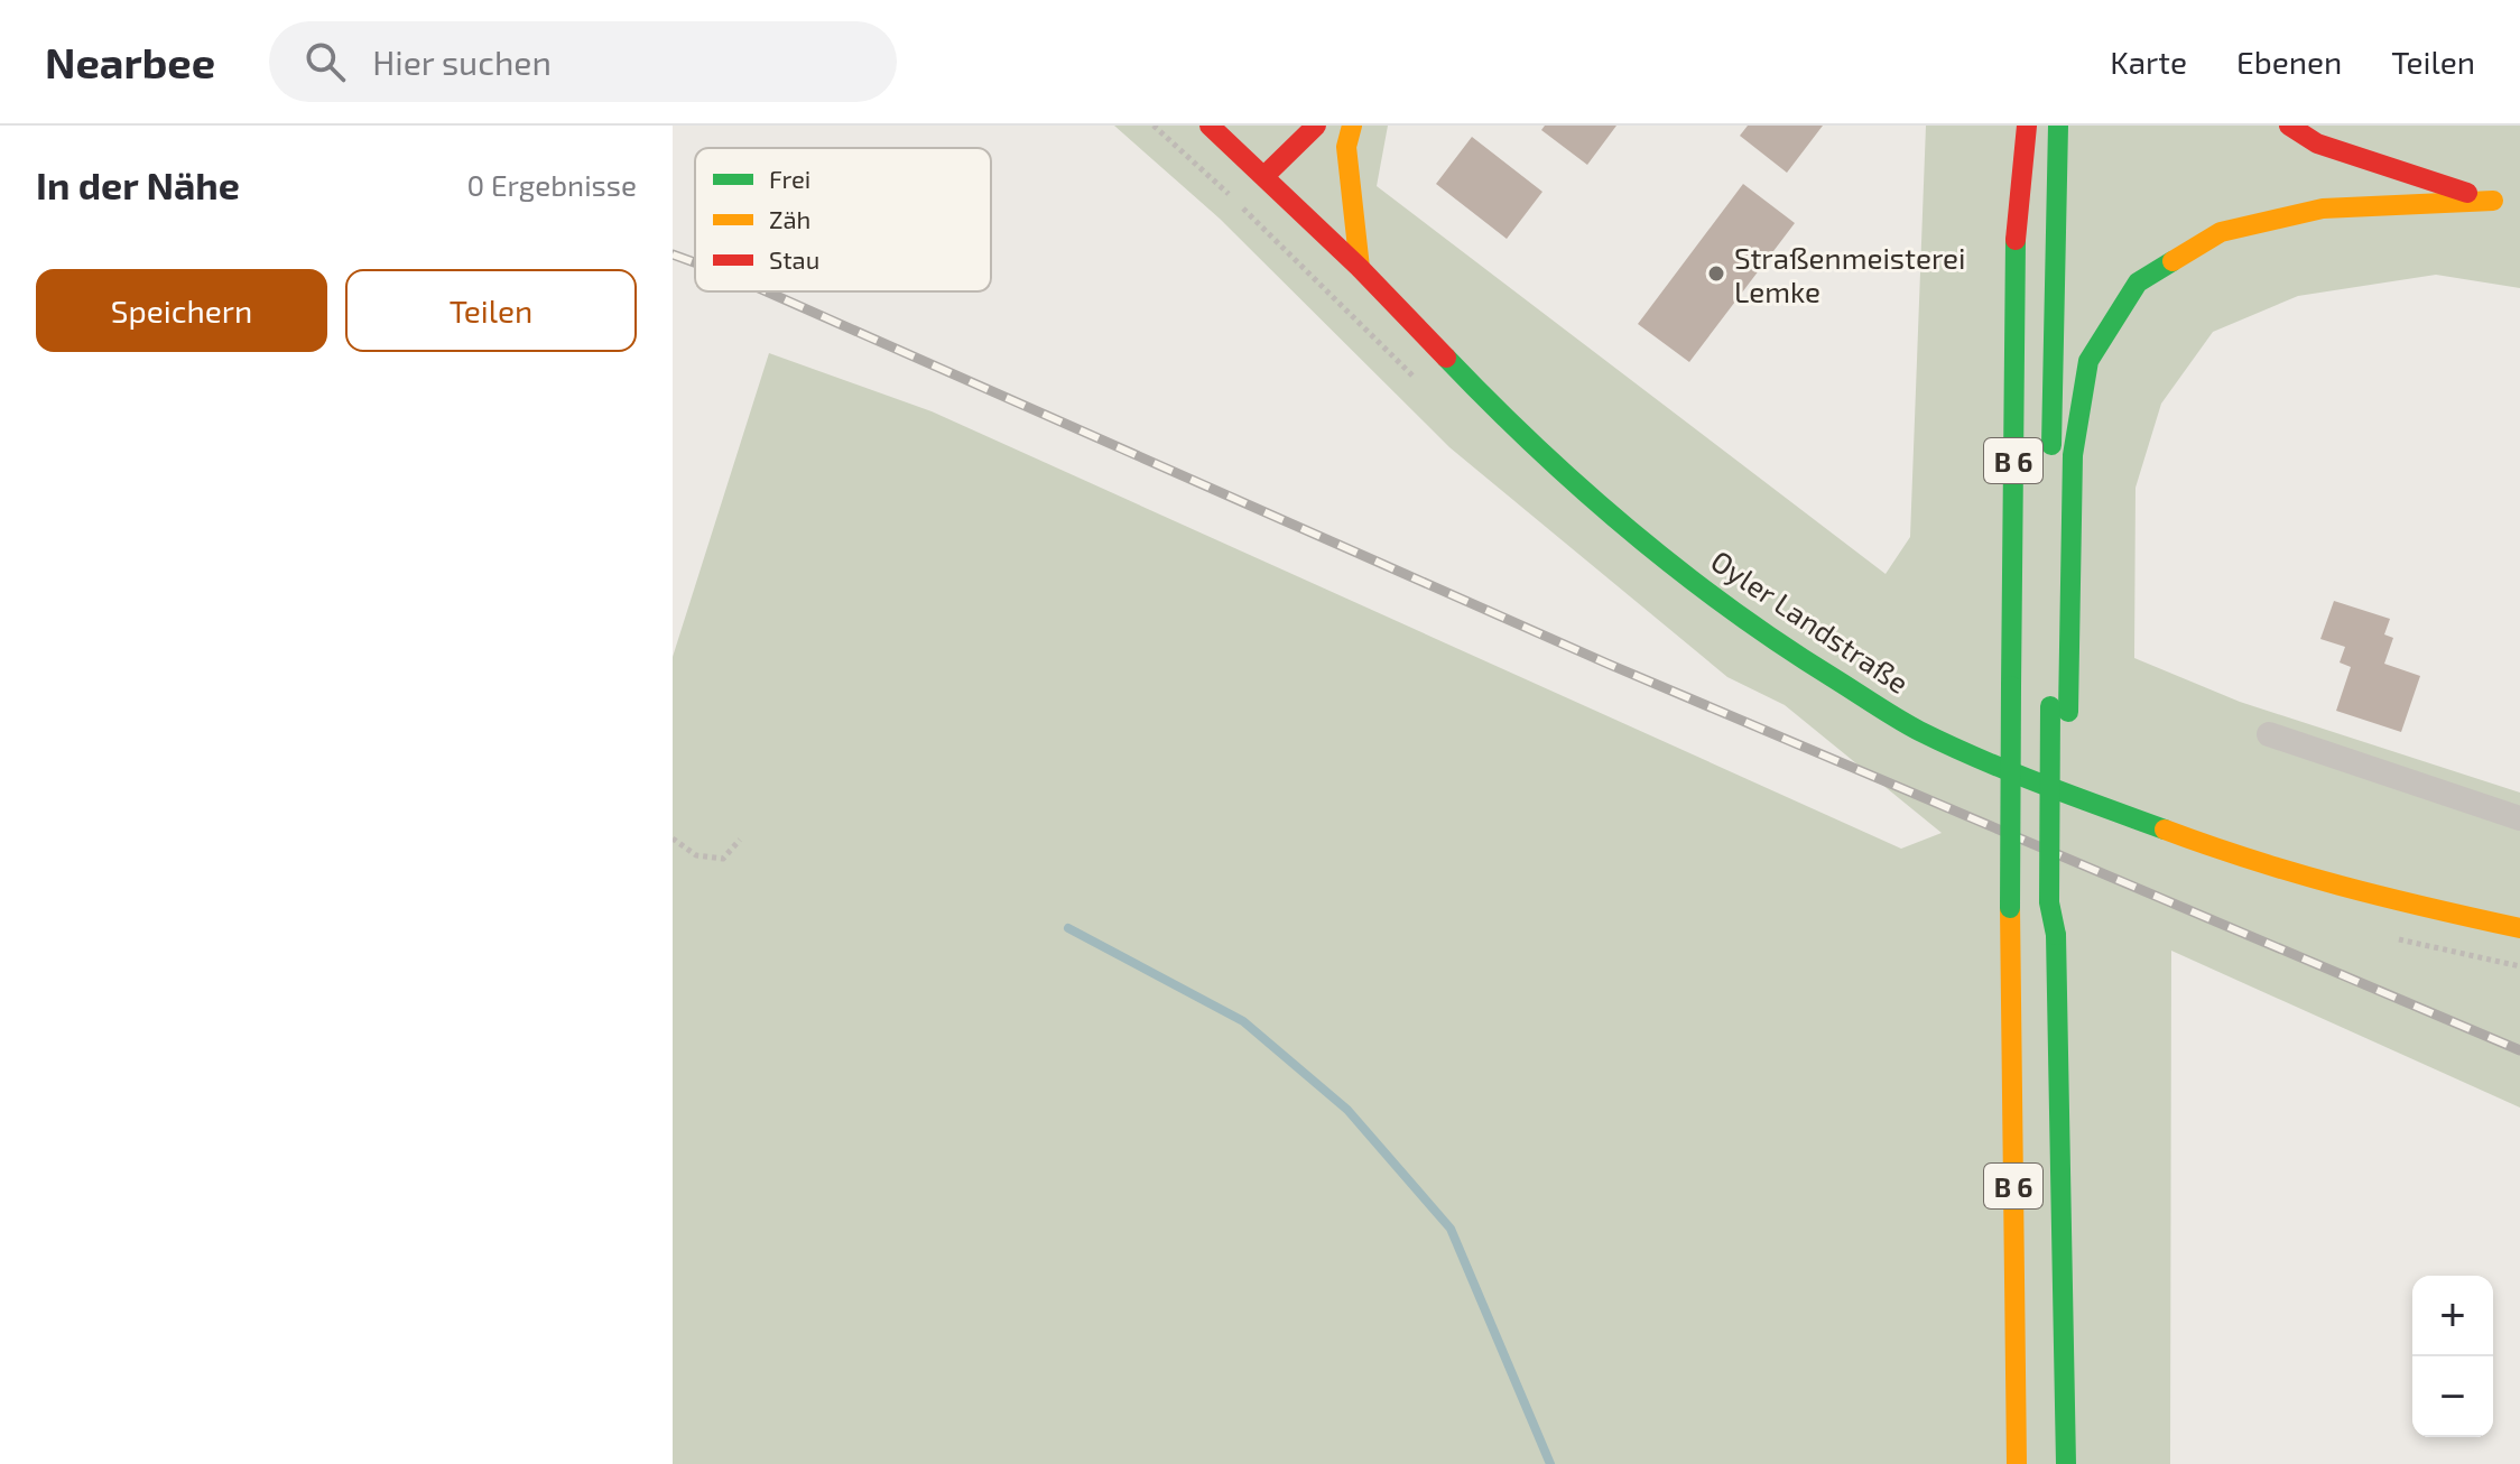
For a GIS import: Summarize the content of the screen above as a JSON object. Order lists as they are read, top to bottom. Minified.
{"streets":{"main road":["B 6","Oyler Landstraße"]},"places":["Straßenmeisterei Lemke"],"legend":["Frei","Zäh","Stau"],"page":{"header":"Nearbee","search":"Hier suchen","nav":["Karte","Ebenen","Teilen"],"heading":["In der Nähe","0 Ergebnisse"],"buttons":["Speichern","Teilen"],"map_buttons":["+","−"]}}
